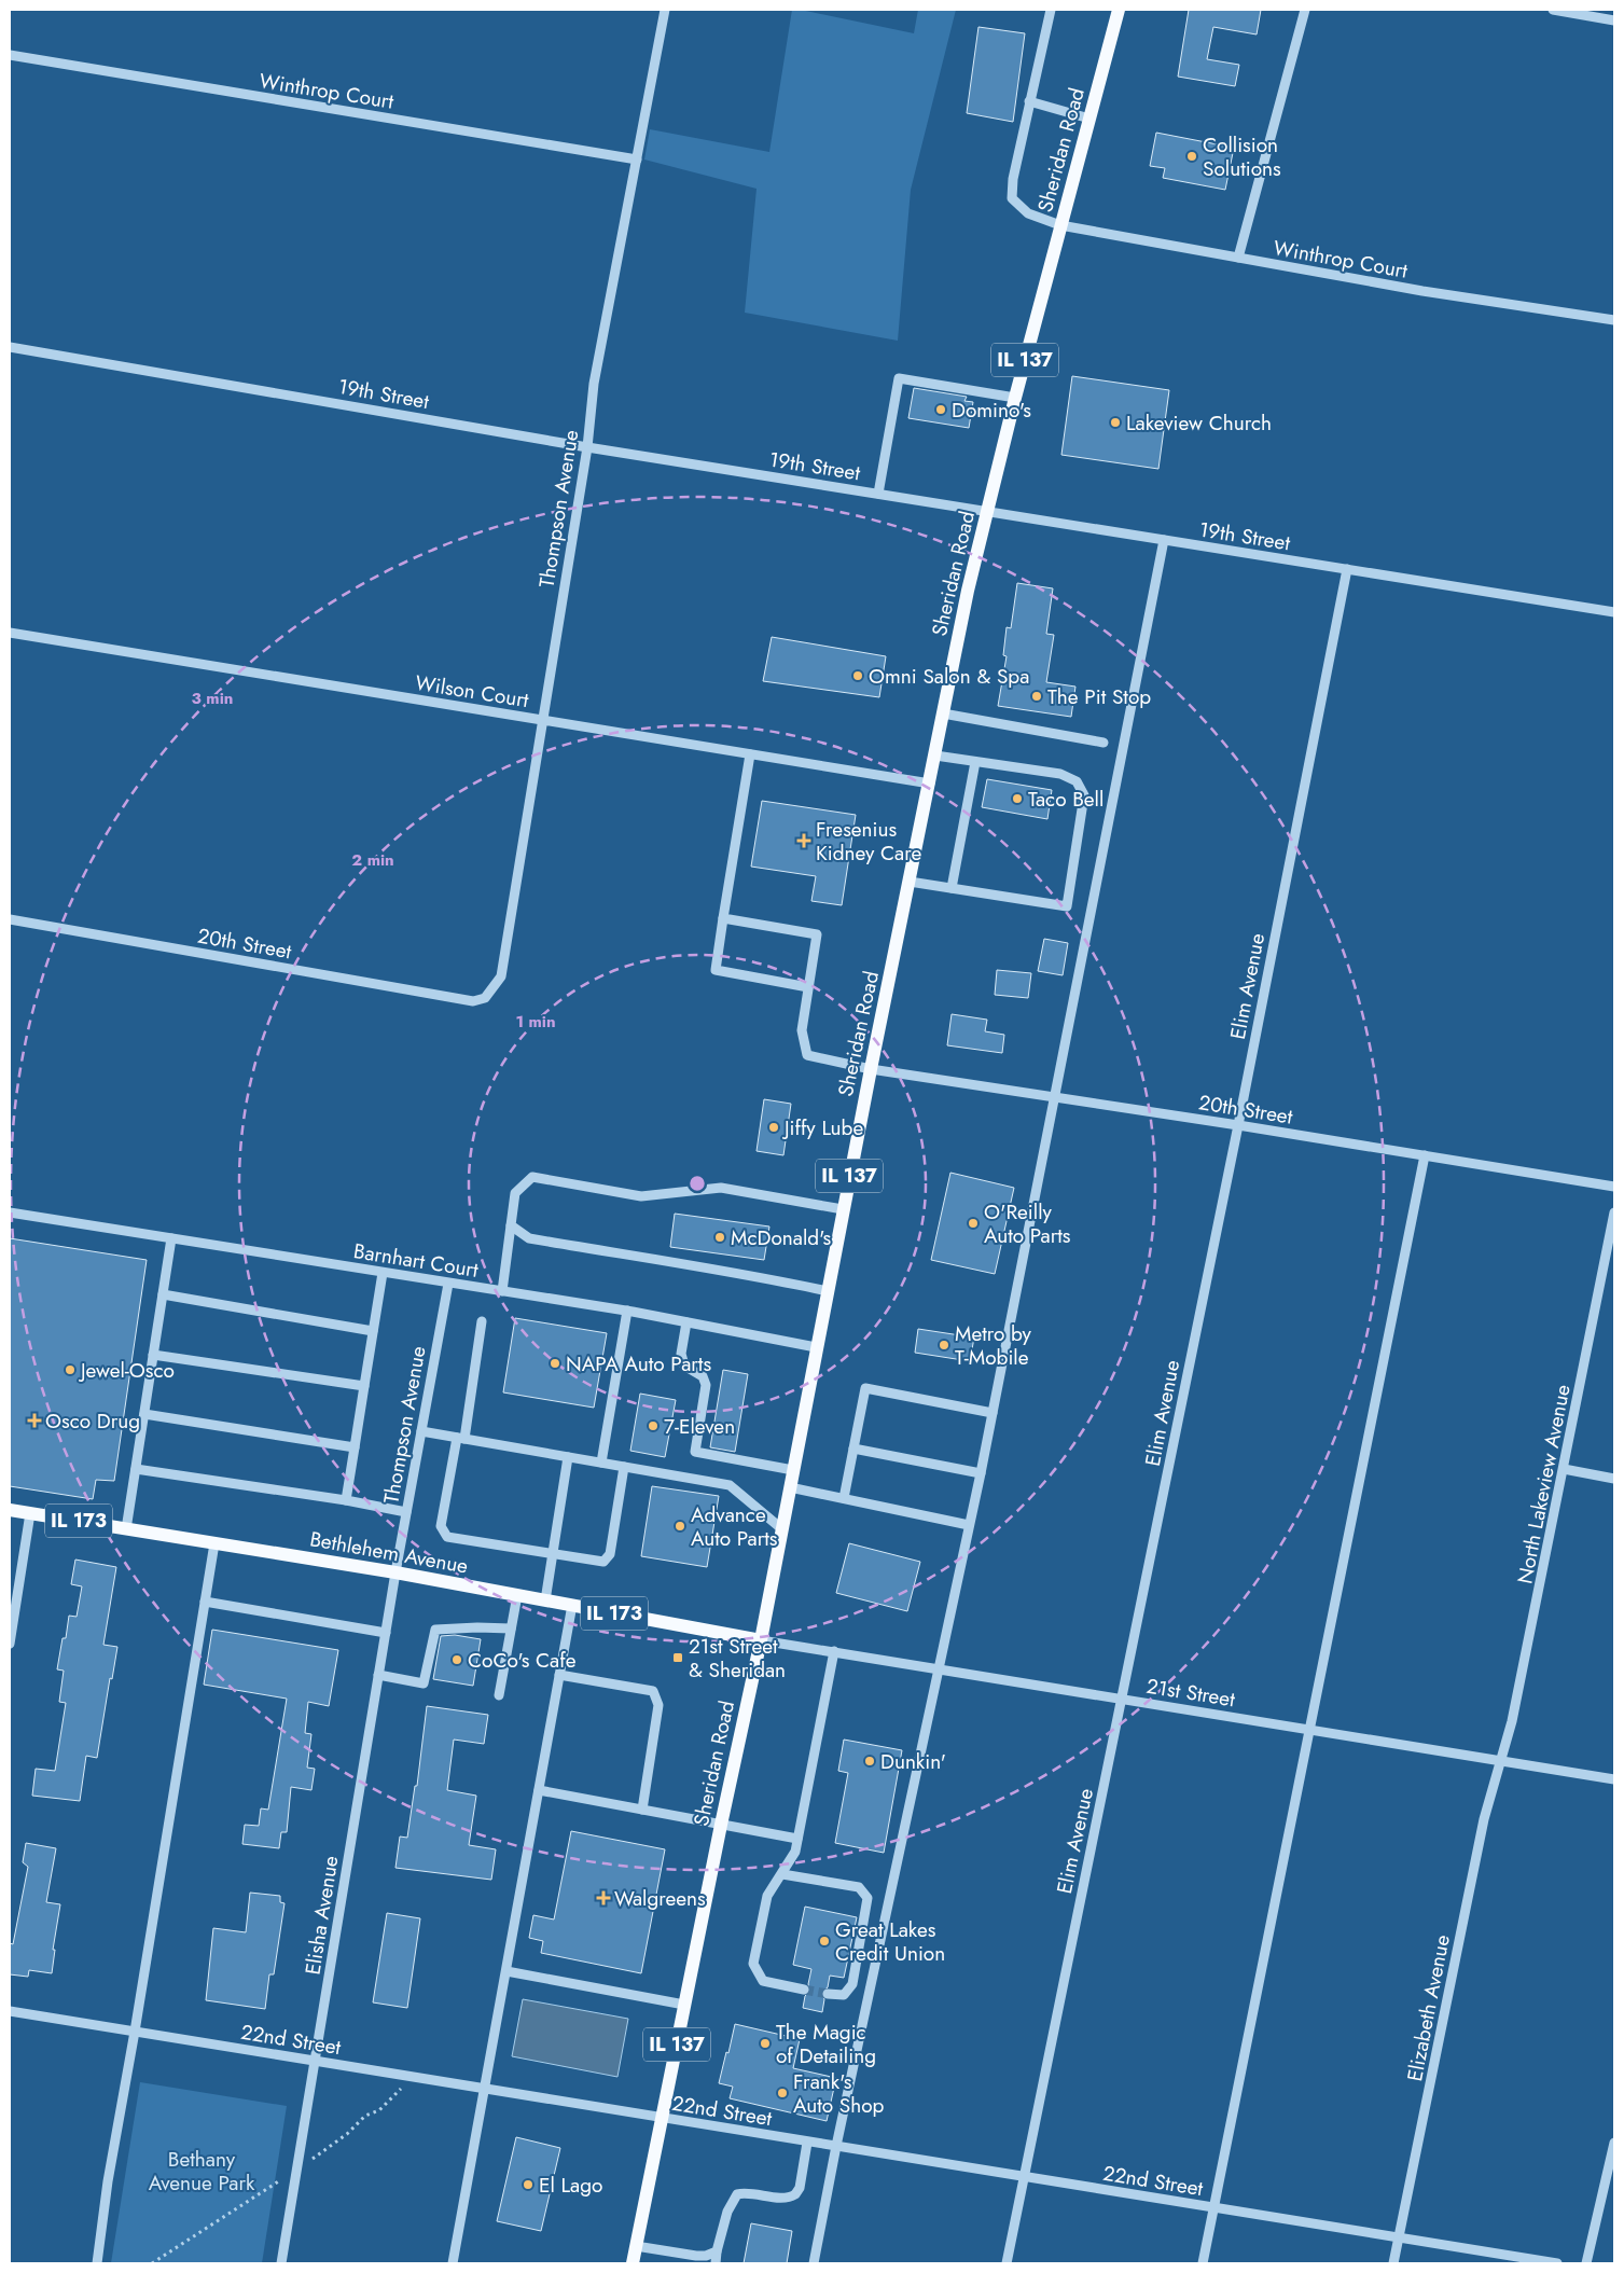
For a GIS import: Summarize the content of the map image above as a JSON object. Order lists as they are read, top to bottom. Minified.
{"streets":{"main road":["Sheridan Road","IL 137","IL 173","Bethlehem Avenue"],"street":["Winthrop Court","19th Street","Thompson Avenue","Wilson Court","20th Street","Elim Avenue","Barnhart Court","North Lakeview Avenue","21st Street","Elisha Avenue","Elizabeth Avenue","22nd Street"]},"crossings":[["Winthrop Court","Sheridan Road"],["Winthrop Court","Thompson Avenue"],["Sheridan Road","19th Street"],["Sheridan Road","Wilson Court"],["Sheridan Road","20th Street"],["Sheridan Road","Barnhart Court"],["Sheridan Road","Bethlehem Avenue"],["Sheridan Road","21st Street"],["Sheridan Road","22nd Street"],["19th Street","Thompson Avenue"],["19th Street","Elim Avenue"],["Thompson Avenue","Wilson Court"],["Thompson Avenue","20th Street"],["Thompson Avenue","Barnhart Court"],["Thompson Avenue","Bethlehem Avenue"],["Thompson Avenue","Elisha Avenue"],["20th Street","Elim Avenue"],["Elim Avenue","21st Street"],["Elim Avenue","22nd Street"],["North Lakeview Avenue","21st Street"],["North Lakeview Avenue","Elizabeth Avenue"],["Bethlehem Avenue","21st Street"],["Bethlehem Avenue","Elisha Avenue"],["21st Street","Elizabeth Avenue"],["Elisha Avenue","22nd Street"],["Elizabeth Avenue","22nd Street"]],"parks":["Bethany Avenue Park"],"places":{"other":["Collision Solutions","Domino's","Lakeview Church","Omni Salon & Spa","The Pit Stop","Taco Bell","Jiffy Lube","O'Reilly Auto Parts","McDonald's","Metro by T-Mobile","NAPA Auto Parts","Jewel-Osco","7-Eleven","Advance Auto Parts","CoCo's Cafe","Dunkin'","Great Lakes Credit Union","The Magic of Detailing","Frank's Auto Shop","El Lago"],"health":["Fresenius Kidney Care","Osco Drug","Walgreens"],"transit":["21st Street & Sheridan"]},"rings":["3 min","2 min","1 min"]}
